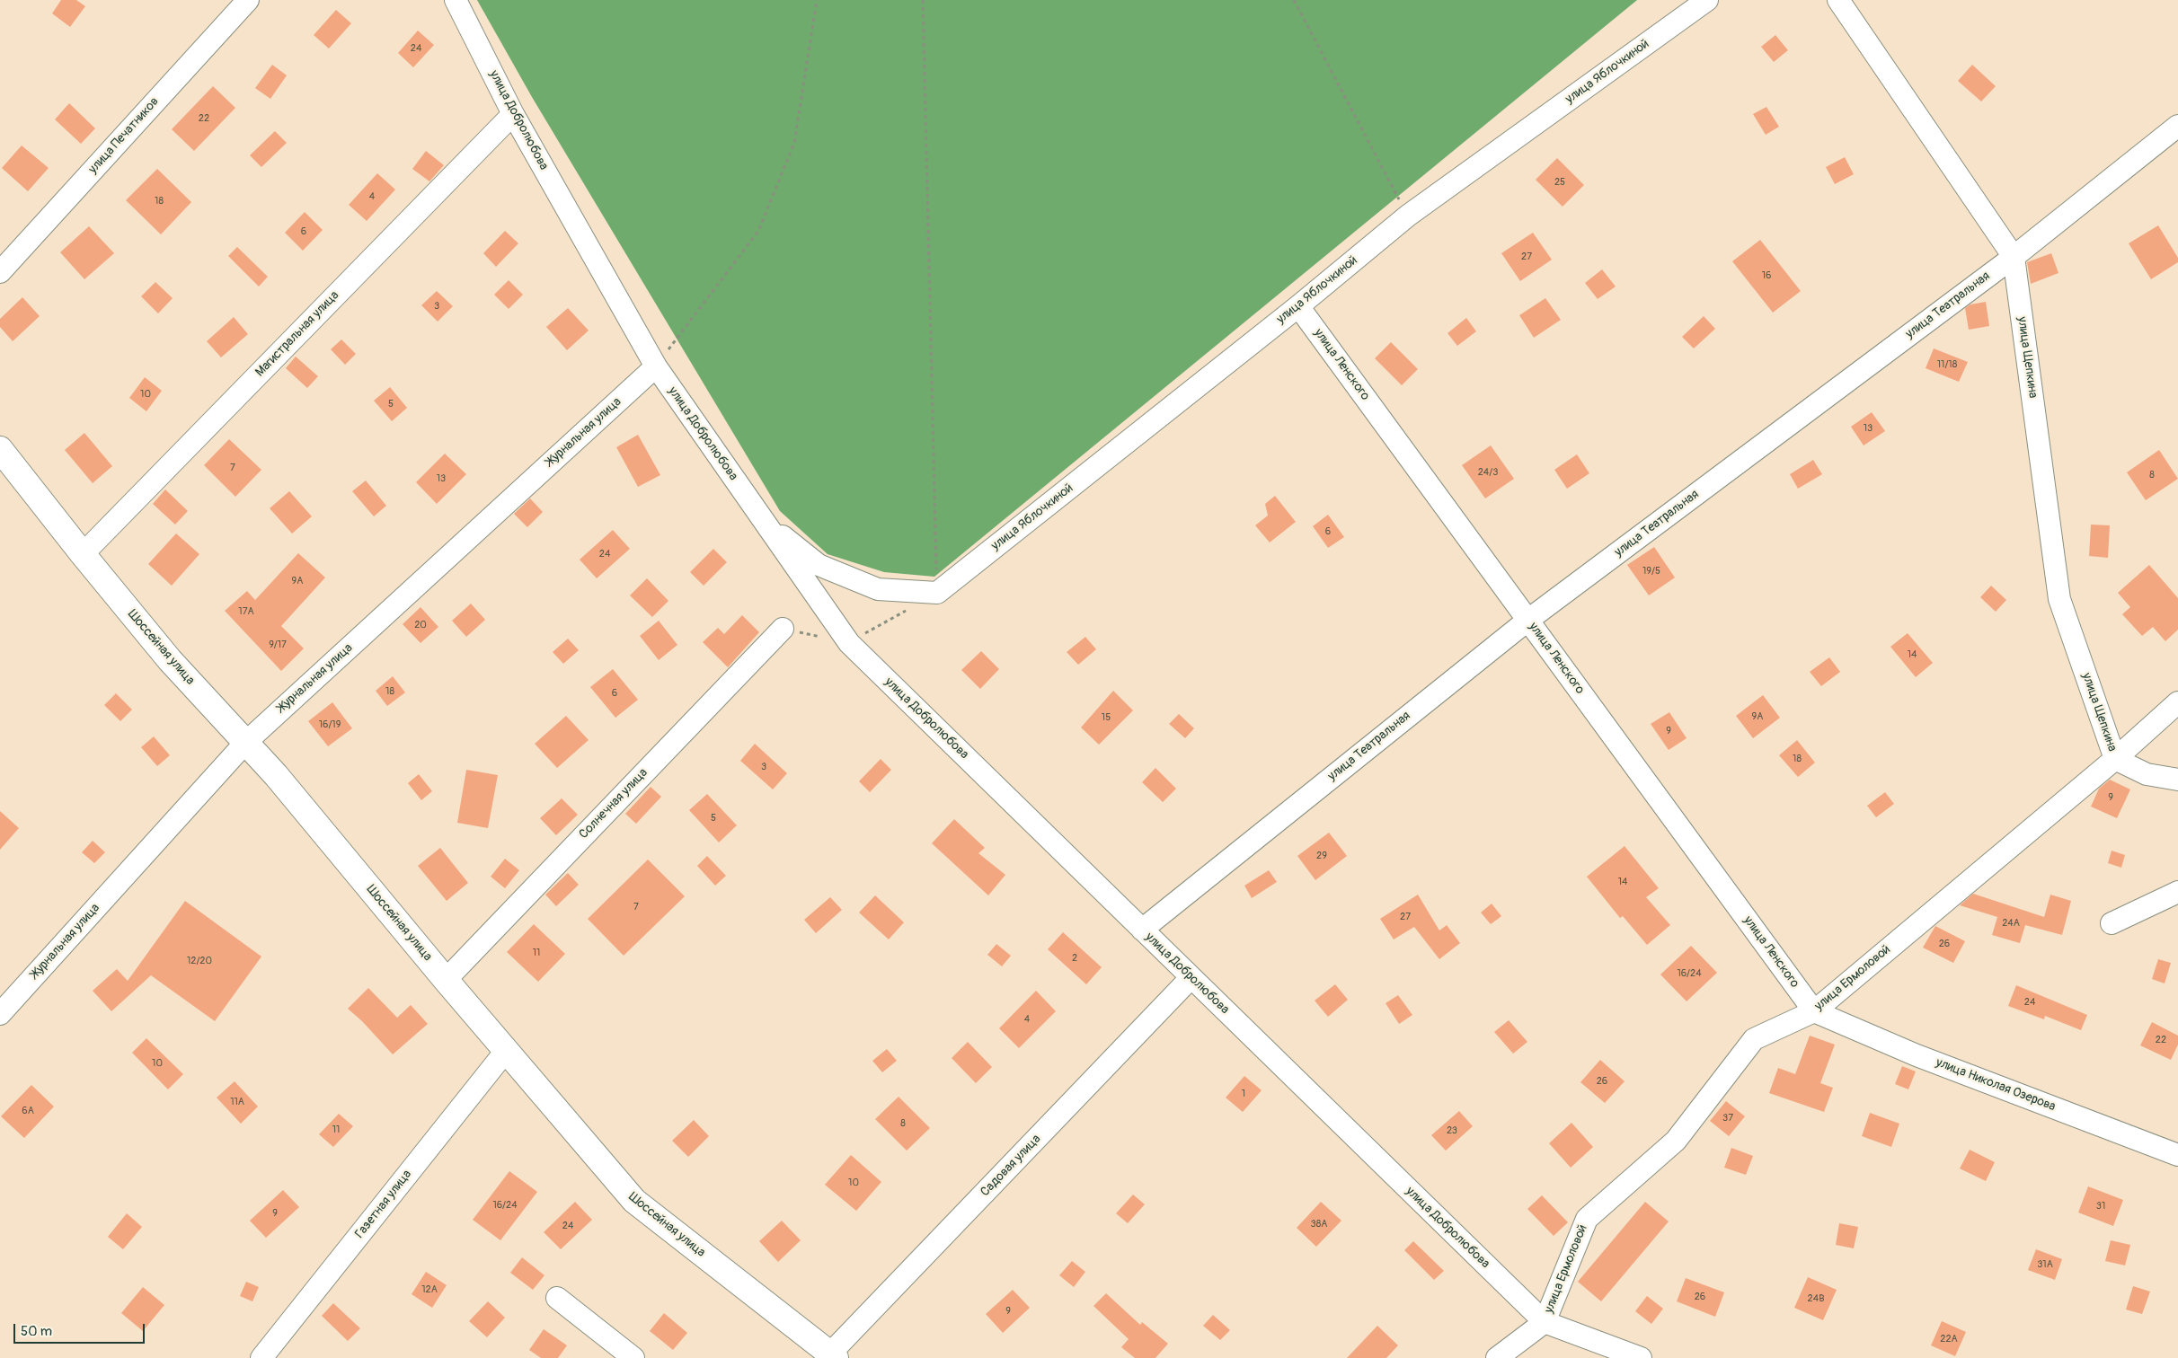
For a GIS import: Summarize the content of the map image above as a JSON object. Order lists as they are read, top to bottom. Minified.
{"streets":{"main road":["Шоссейная улица"],"street":["улица Яблочкиной","улица Добролюбова","улица Печатников","улица Театральная","Магистральная улица","улица Щепкина","улица Ленского","Журнальная улица","Солнечная улица","улица Ермоловой","улица Николая Озерова","Садовая улица","Газетная улица"]},"crossings":[["улица Яблочкиной","улица Ленского"],["улица Добролюбова","улица Театральная"],["улица Добролюбова","Магистральная улица"],["улица Добролюбова","Журнальная улица"],["улица Добролюбова","улица Ермоловой"],["улица Добролюбова","Садовая улица"],["улица Театральная","улица Щепкина"],["улица Театральная","улица Ленского"],["Магистральная улица","Шоссейная улица"],["улица Щепкина","улица Ермоловой"],["улица Ленского","улица Ермоловой"],["улица Ленского","улица Николая Озерова"],["Журнальная улица","Шоссейная улица"],["Шоссейная улица","Солнечная улица"],["Шоссейная улица","Садовая улица"],["Шоссейная улица","Газетная улица"],["улица Ермоловой","улица Николая Озерова"]],"house_numbers":["24","22","25","4","18","6","27","16","3","11/18","10","5","13","7","24/3","8","13","6","24","19/5","9А","17А","20","9/17","14","18","6","9А","15","16/19","9","18","3","9","5","29","14","7","27","24А","26","11","2","12/20","16/24","24","4","22","10","26","1","11А","6А","37","8","11","23","10","16/24","31","9","38А","24","31А","12А","26","24В","9","22А"],"scale_bar":"50 m"}
